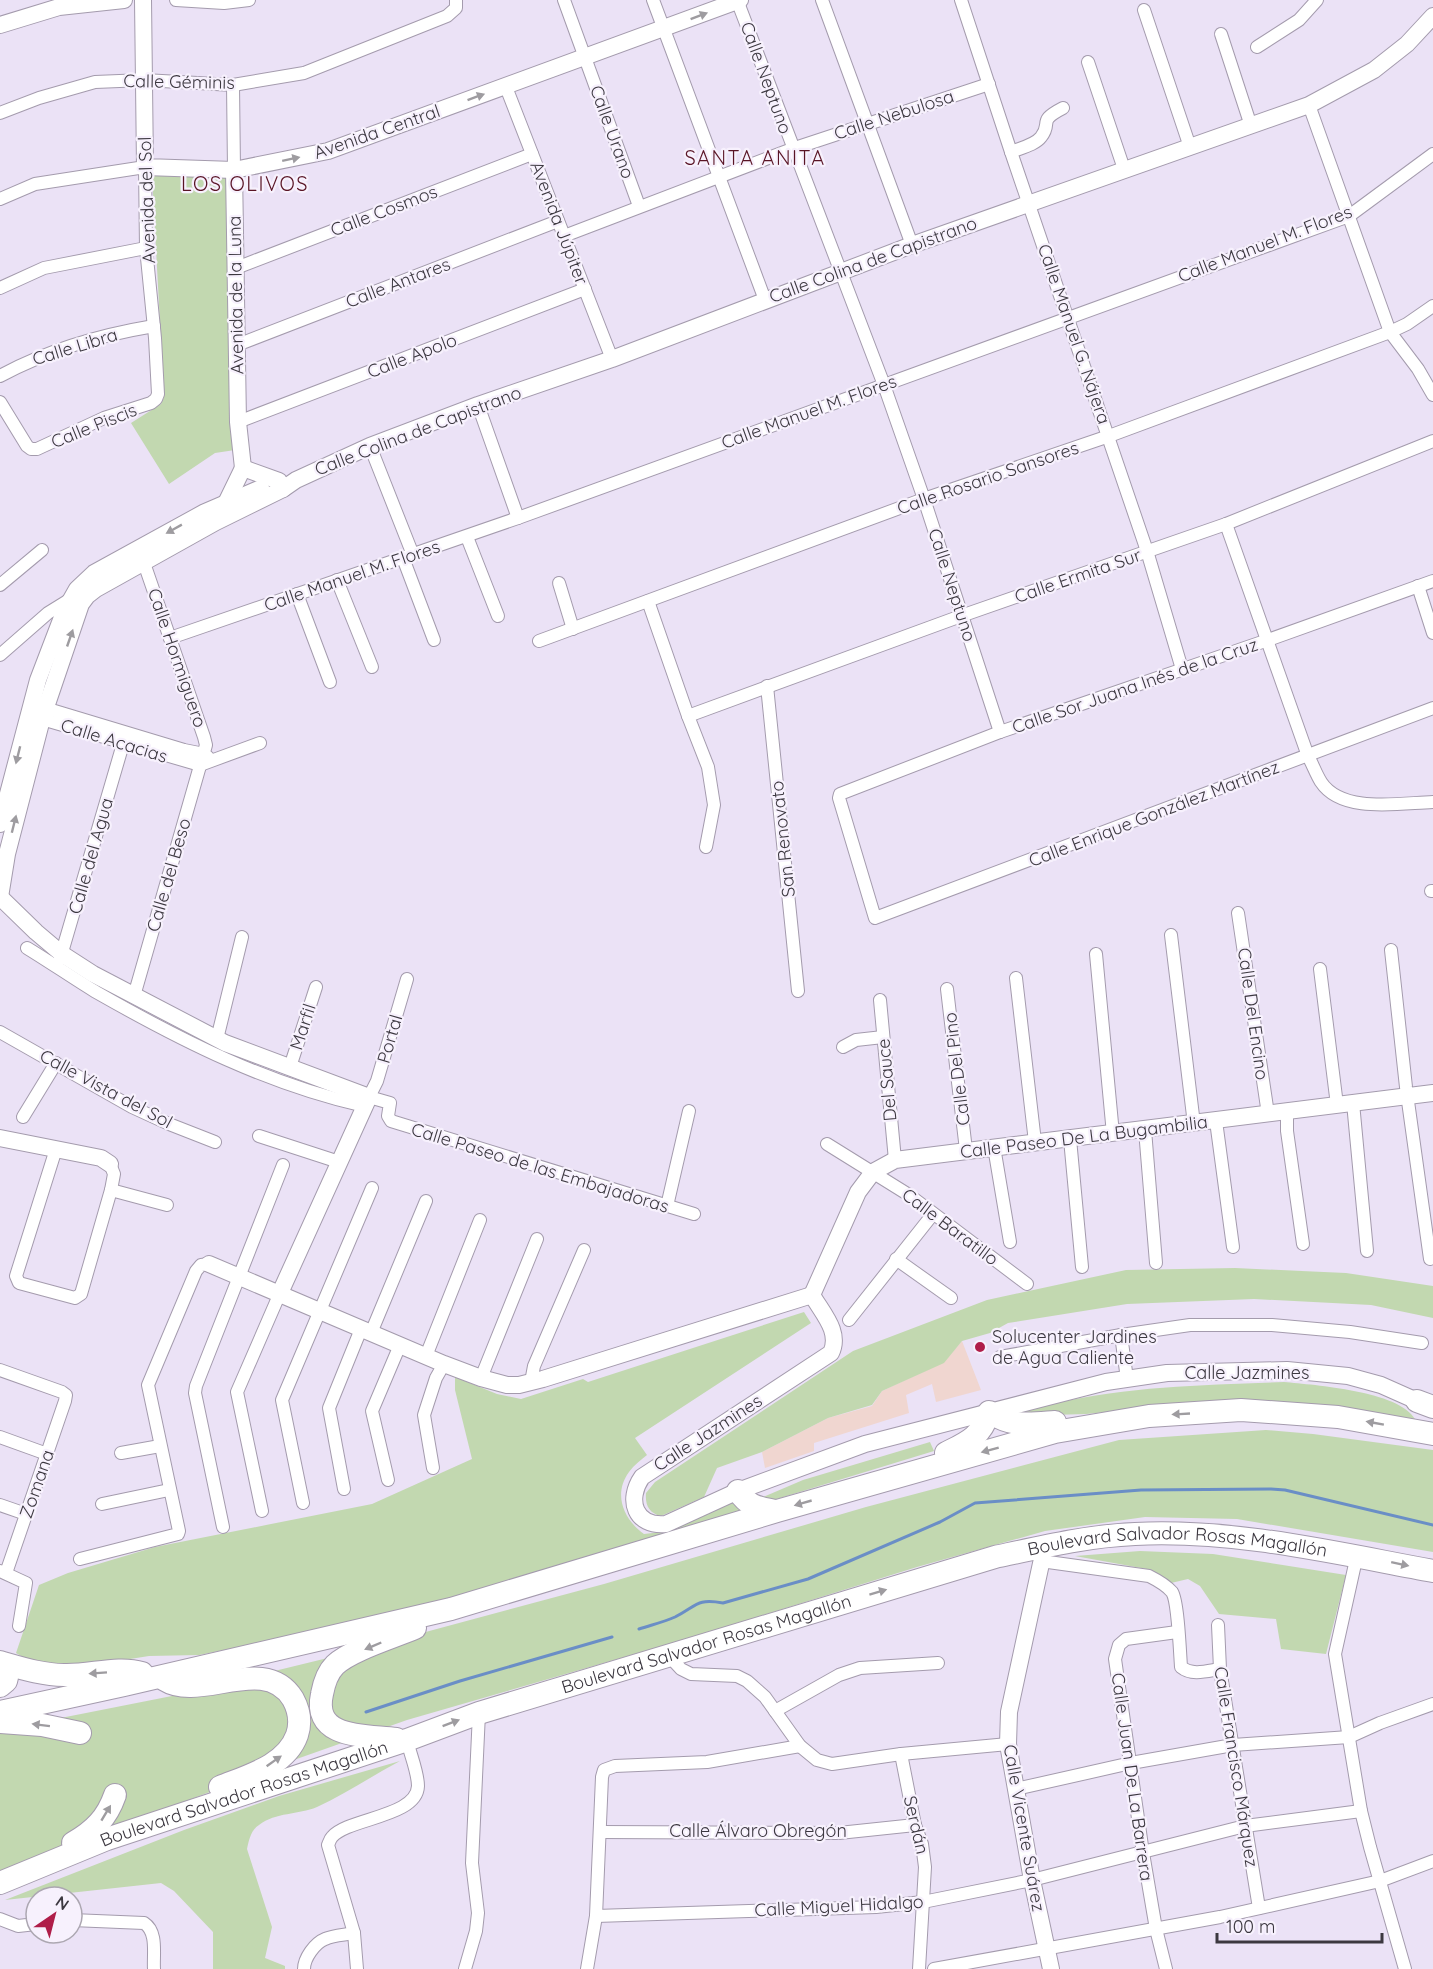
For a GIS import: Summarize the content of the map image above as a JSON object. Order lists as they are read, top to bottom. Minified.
{"streets":{"highway":["Boulevard Salvador Rosas Magallón"],"street":["Calle Neptuno","Calle Géminis","Calle Nebulosa","Avenida Central","Calle Urano","Avenida del Sol","Calle Cosmos","Avenida Júpiter","Calle Manuel M. Flores","Calle Colina de Capistrano","Calle Antares","Avenida de la Luna","Calle Manuel G. Nájera","Calle Libra","Calle Apolo","Calle Piscis","Calle Rosario Sansores","Calle Ermita Sur","Calle Hormiguero","Calle Sor Juana Inés de la Cruz","Calle Acacias","Calle Enrique González Martínez","San Renovato","Calle del Agua","Calle del Beso","Calle Del Encino","Marfil","Portal","Calle Del Pino","Del Sauce","Calle Vista del Sol","Calle Paseo De La Bugambilia","Calle Paseo de las Embajadoras","Calle Baratillo","Calle Jazmines","Zomana","Calle Francisco Márquez","Calle Juan De La Barrera","Serdán","Calle Vicente Suárez","Calle Álvaro Obregón","Calle Miguel Hidalgo"]},"crossings":[["Calle Neptuno","Calle Nebulosa"],["Calle Neptuno","Avenida Central"],["Calle Neptuno","Calle Manuel M. Flores"],["Calle Neptuno","Calle Colina de Capistrano"],["Calle Neptuno","Calle Rosario Sansores"],["Calle Neptuno","Calle Ermita Sur"],["Calle Neptuno","Calle Sor Juana Inés de la Cruz"],["Calle Géminis","Avenida del Sol"],["Calle Géminis","Avenida de la Luna"],["Calle Nebulosa","Calle Urano"],["Calle Nebulosa","Avenida Júpiter"],["Calle Nebulosa","Calle Manuel G. Nájera"],["Avenida Central","Calle Urano"],["Avenida Central","Avenida del Sol"],["Avenida Central","Avenida Júpiter"],["Avenida Central","Avenida de la Luna"],["Avenida del Sol","Calle Libra"],["Avenida del Sol","Calle Piscis"],["Calle Cosmos","Avenida Júpiter"],["Calle Cosmos","Avenida de la Luna"],["Avenida Júpiter","Calle Colina de Capistrano"],["Avenida Júpiter","Calle Antares"],["Avenida Júpiter","Calle Apolo"],["Calle Manuel M. Flores","Calle Manuel G. Nájera"],["Calle Manuel M. Flores","Calle Hormiguero"],["Calle Colina de Capistrano","Calle Manuel G. Nájera"],["Calle Colina de Capistrano","Calle Hormiguero"],["Calle Colina de Capistrano","Calle Acacias"],["Calle Colina de Capistrano","Calle Paseo de las Embajadoras"],["Calle Antares","Avenida de la Luna"],["Avenida de la Luna","Calle Apolo"],["Calle Manuel G. Nájera","Calle Rosario Sansores"],["Calle Manuel G. Nájera","Calle Ermita Sur"],["Calle Manuel G. Nájera","Calle Sor Juana Inés de la Cruz"],["Calle Ermita Sur","San Renovato"],["Calle Hormiguero","Calle Acacias"],["Calle Hormiguero","Calle del Beso"],["Calle Sor Juana Inés de la Cruz","Calle Enrique González Martínez"],["Calle Acacias","Calle del Agua"],["Calle Acacias","Calle del Beso"],["Calle del Agua","Calle Paseo de las Embajadoras"],["Calle del Beso","Calle Paseo de las Embajadoras"],["Calle Del Encino","Calle Paseo De La Bugambilia"],["Marfil","Calle Paseo de las Embajadoras"],["Portal","Calle Paseo de las Embajadoras"],["Calle Del Pino","Calle Paseo De La Bugambilia"],["Del Sauce","Calle Paseo De La Bugambilia"],["Calle Paseo De La Bugambilia","Calle Baratillo"],["Calle Paseo De La Bugambilia","Calle Jazmines"],["Boulevard Salvador Rosas Magallón","Calle Vicente Suárez"],["Calle Francisco Márquez","Calle Miguel Hidalgo"],["Calle Juan De La Barrera","Calle Miguel Hidalgo"],["Serdán","Calle Álvaro Obregón"],["Serdán","Calle Miguel Hidalgo"],["Calle Vicente Suárez","Calle Miguel Hidalgo"]],"one_way":["Avenida Central"],"districts":["SANTA ANITA","LOS OLIVOS"],"places":["Solucenter Jardines de Agua Caliente"],"scale_bar":"100 m","north":"top right"}
